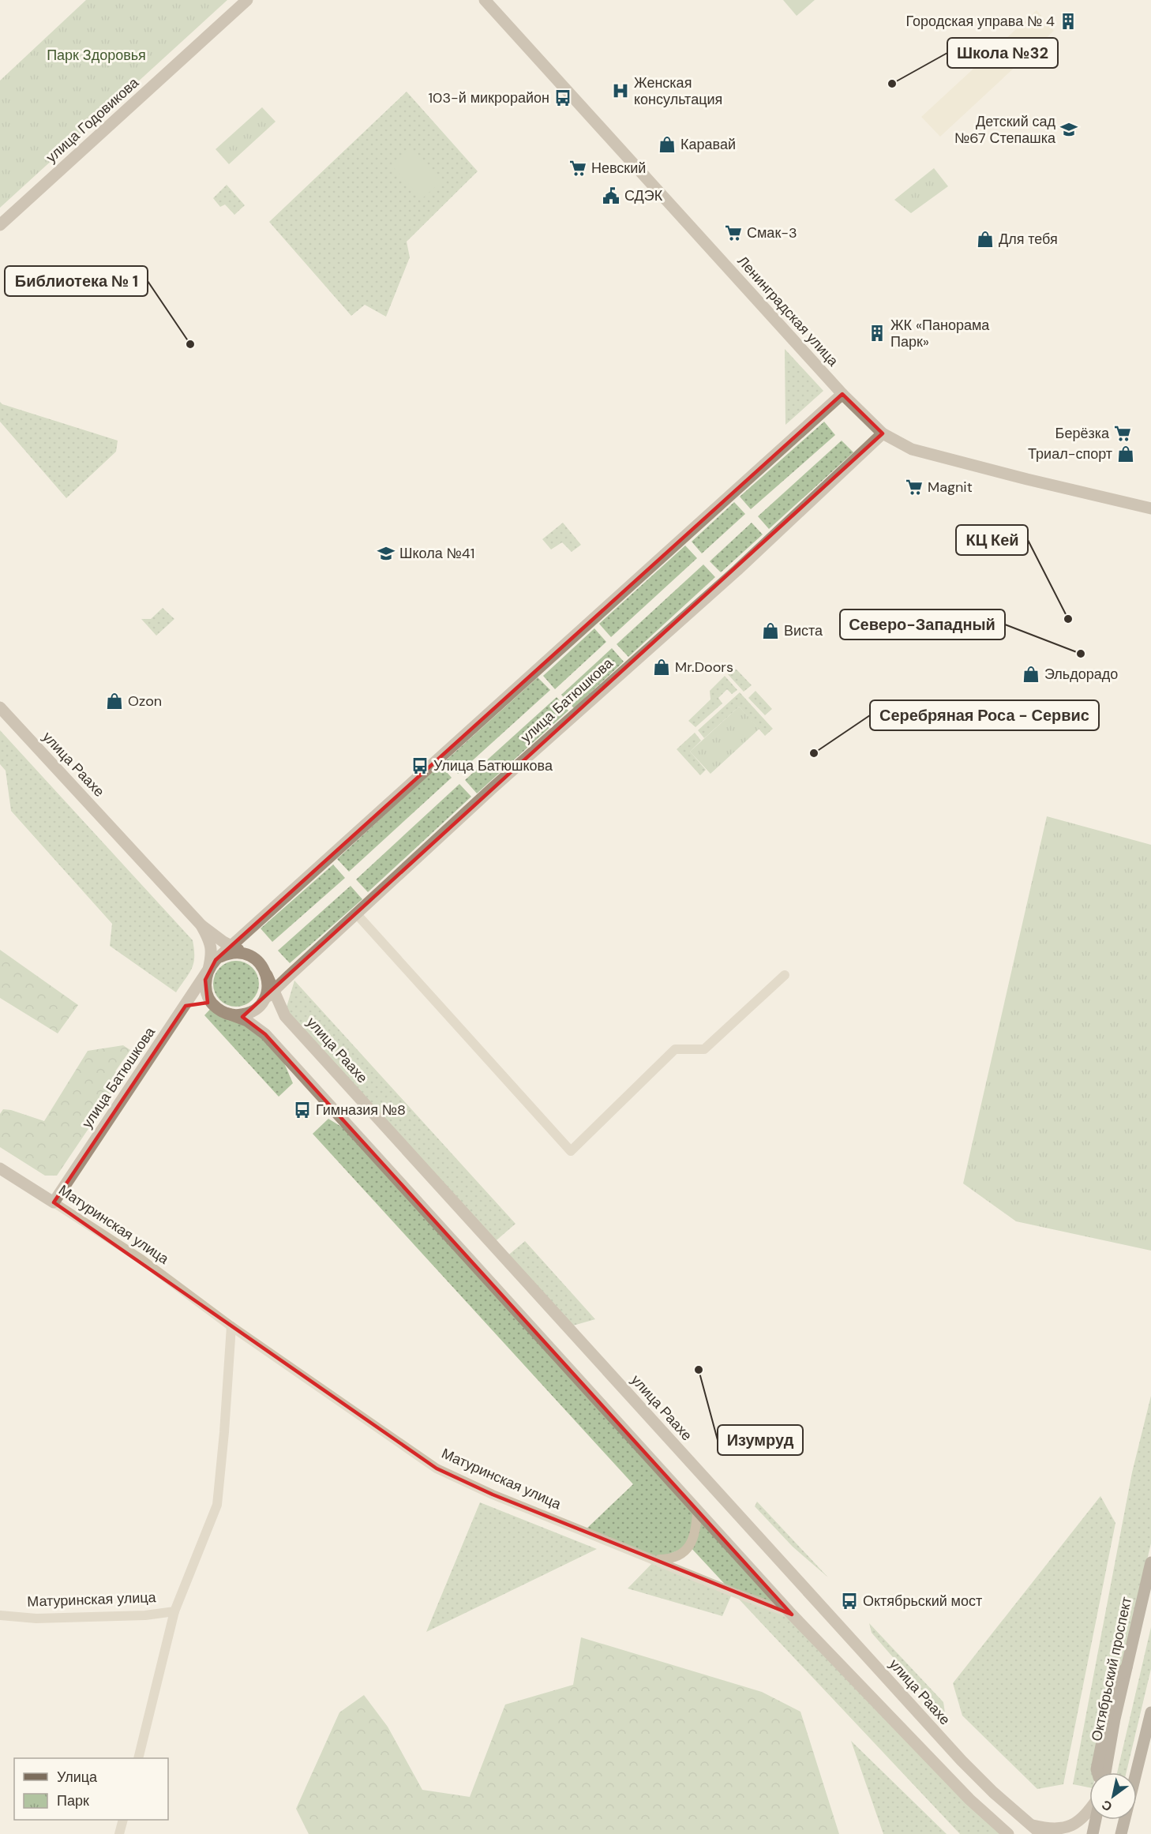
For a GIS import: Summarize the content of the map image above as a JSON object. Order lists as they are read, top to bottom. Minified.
{"streets":{"main road":["Октябрьский проспект"],"street":["улица Годовикова","Ленинградская улица","улица Батюшкова","улица Раахе","Матуринская улица"]},"crossings":[["Ленинградская улица","улица Батюшкова"],["улица Батюшкова","улица Раахе"],["улица Батюшкова","Матуринская улица"]],"parks":["Парк Здоровья"],"places":{"building":["Городская управа № 4","ЖК «Панорама Парк»"],"other":["Школа №32","Библиотека № 1","КЦ Кей","Северо-Западный","Серебряная Роса - Сервис","Изумруд"],"hospital":["Женская консультация"],"bus stop":["103-й микрорайон","Улица Батюшкова","Гимназия №8","Октябрьский мост"],"school or university":["Детский сад №67 Степашка","Школа №41"],"shop":["Каравай","Для тебя","Триал-спорт","Виста","Mr.Doors","Эльдорадо","Ozon"],"supermarket":["Невский","Смак-3","Берёзка","Magnit"],"public building":["СДЭК"]},"legend":["Улица","Парк"],"north":"bottom left"}
